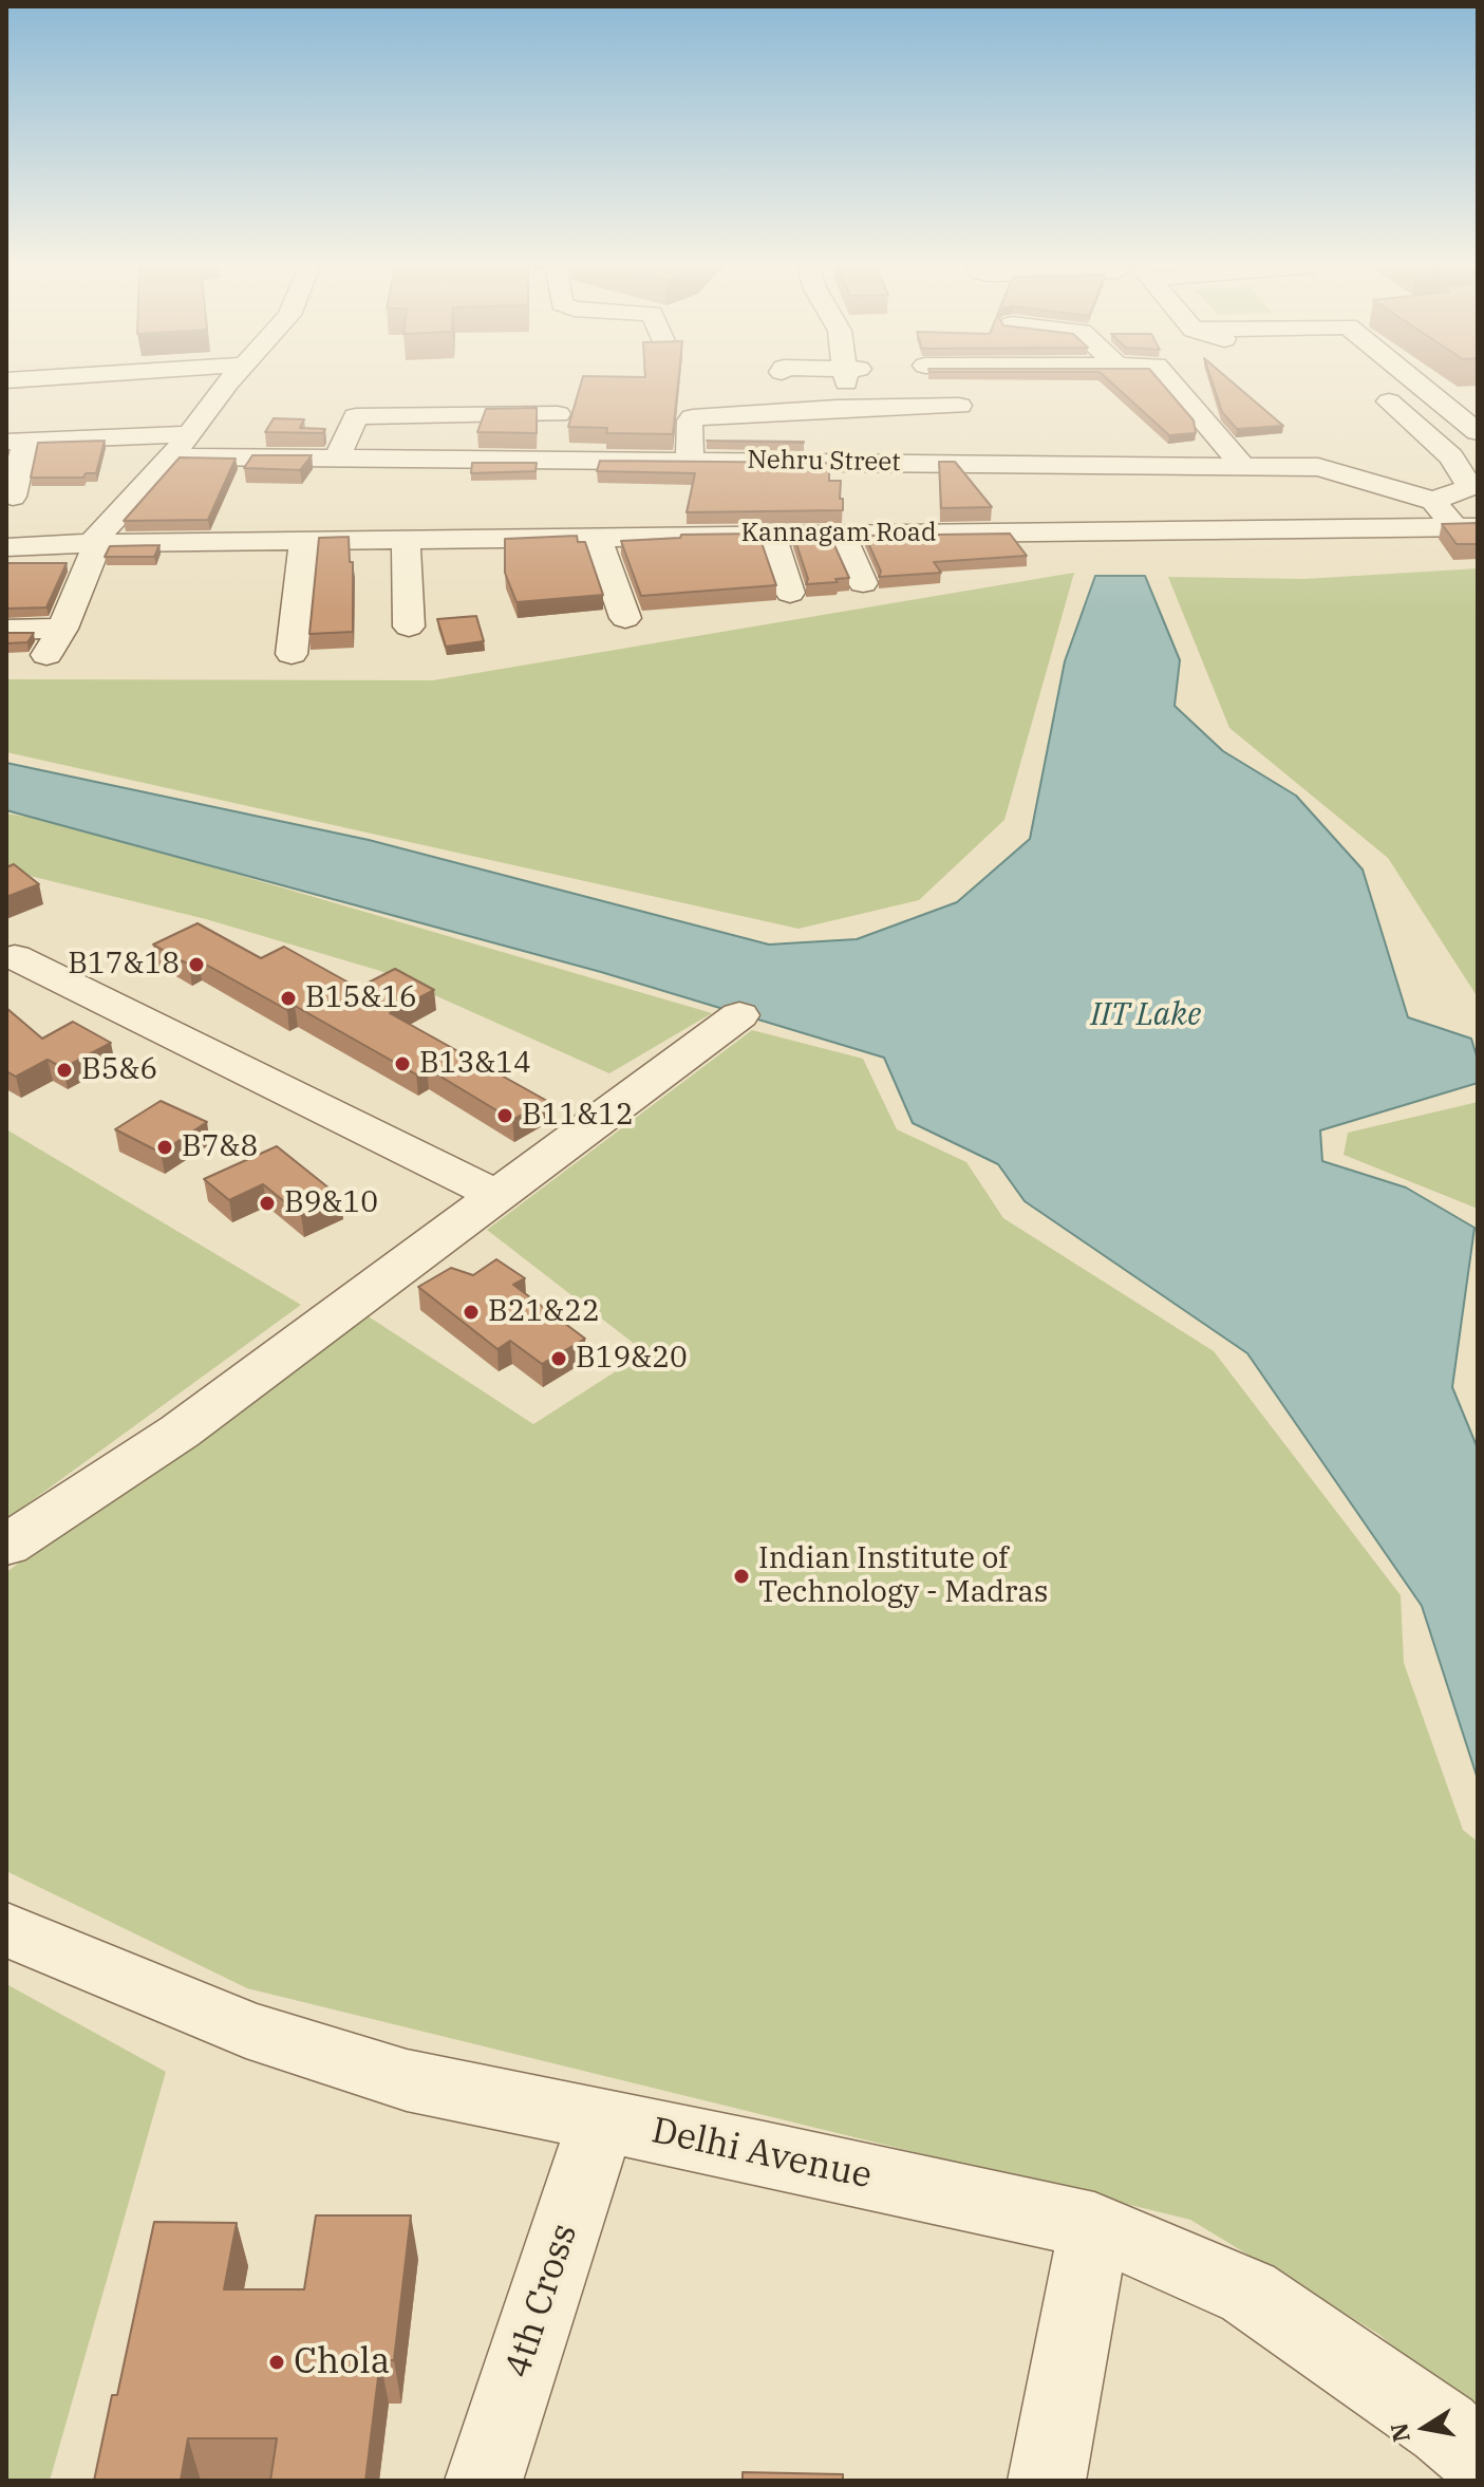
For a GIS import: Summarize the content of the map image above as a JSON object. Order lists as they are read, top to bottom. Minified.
{"streets":{"street":["Nehru Street","Kannagam Road","Delhi Avenue","4th Cross"]},"crossings":[["Delhi Avenue","4th Cross"]],"water":["IIT Lake"],"places":["B17&18","B15&16","B13&14","B5&6","B11&12","B7&8","B9&10","B21&22","B19&20","Indian Institute of Technology - Madras","Chola"],"north":"left"}
